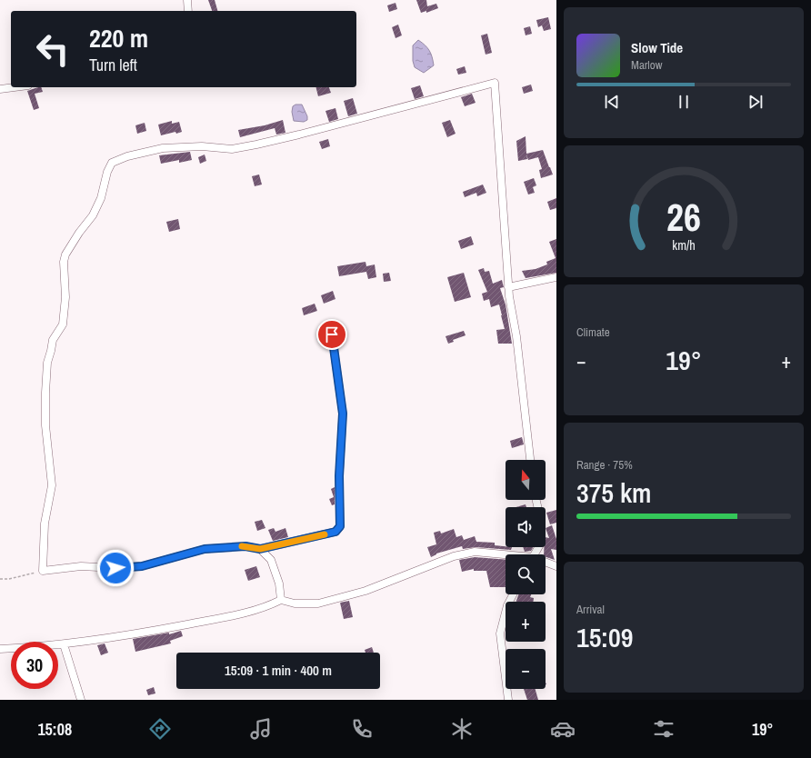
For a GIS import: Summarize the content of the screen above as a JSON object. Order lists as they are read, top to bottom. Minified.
{"north":"top","page":{"turn":["220 m","Turn left"],"song":["Slow Tide","Marlow"],"tile":["Climate",["Range · 75%","375 km"],["Arrival","15:09"]],"heat":["−","19°","+"],"map_buttons":["+","−"],"limit":"30","trip":"15:09 · 1 min · 400 m","tabs":["15:08","19°"],"gauge":["26","km/h"]}}
